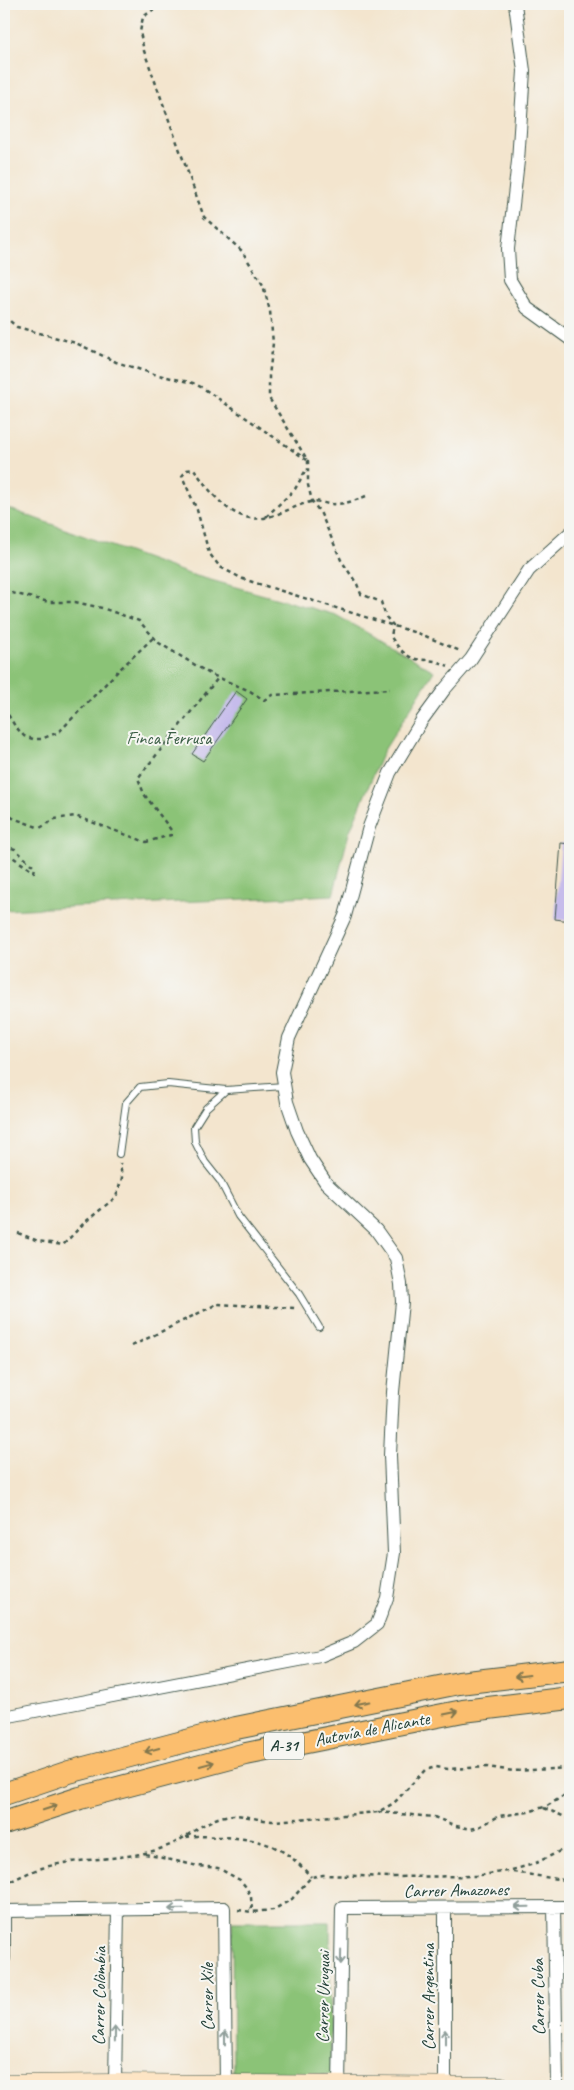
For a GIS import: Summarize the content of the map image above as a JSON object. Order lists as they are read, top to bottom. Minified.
{"streets":{"highway":["Autovía de Alicante","A-31"],"street":["Carrer Amazones","Carrer Colòmbia","Carrer Xile","Carrer Uruguai","Carrer Argentina","Carrer Cuba"]},"crossings":[["Carrer Amazones","Carrer Uruguai"],["Carrer Amazones","Carrer Argentina"],["Carrer Amazones","Carrer Cuba"]],"one_way":["Carrer Amazones","Carrer Colòmbia","Carrer Xile","Carrer Uruguai","Carrer Argentina"],"parks":["Finca Ferrusa"]}
